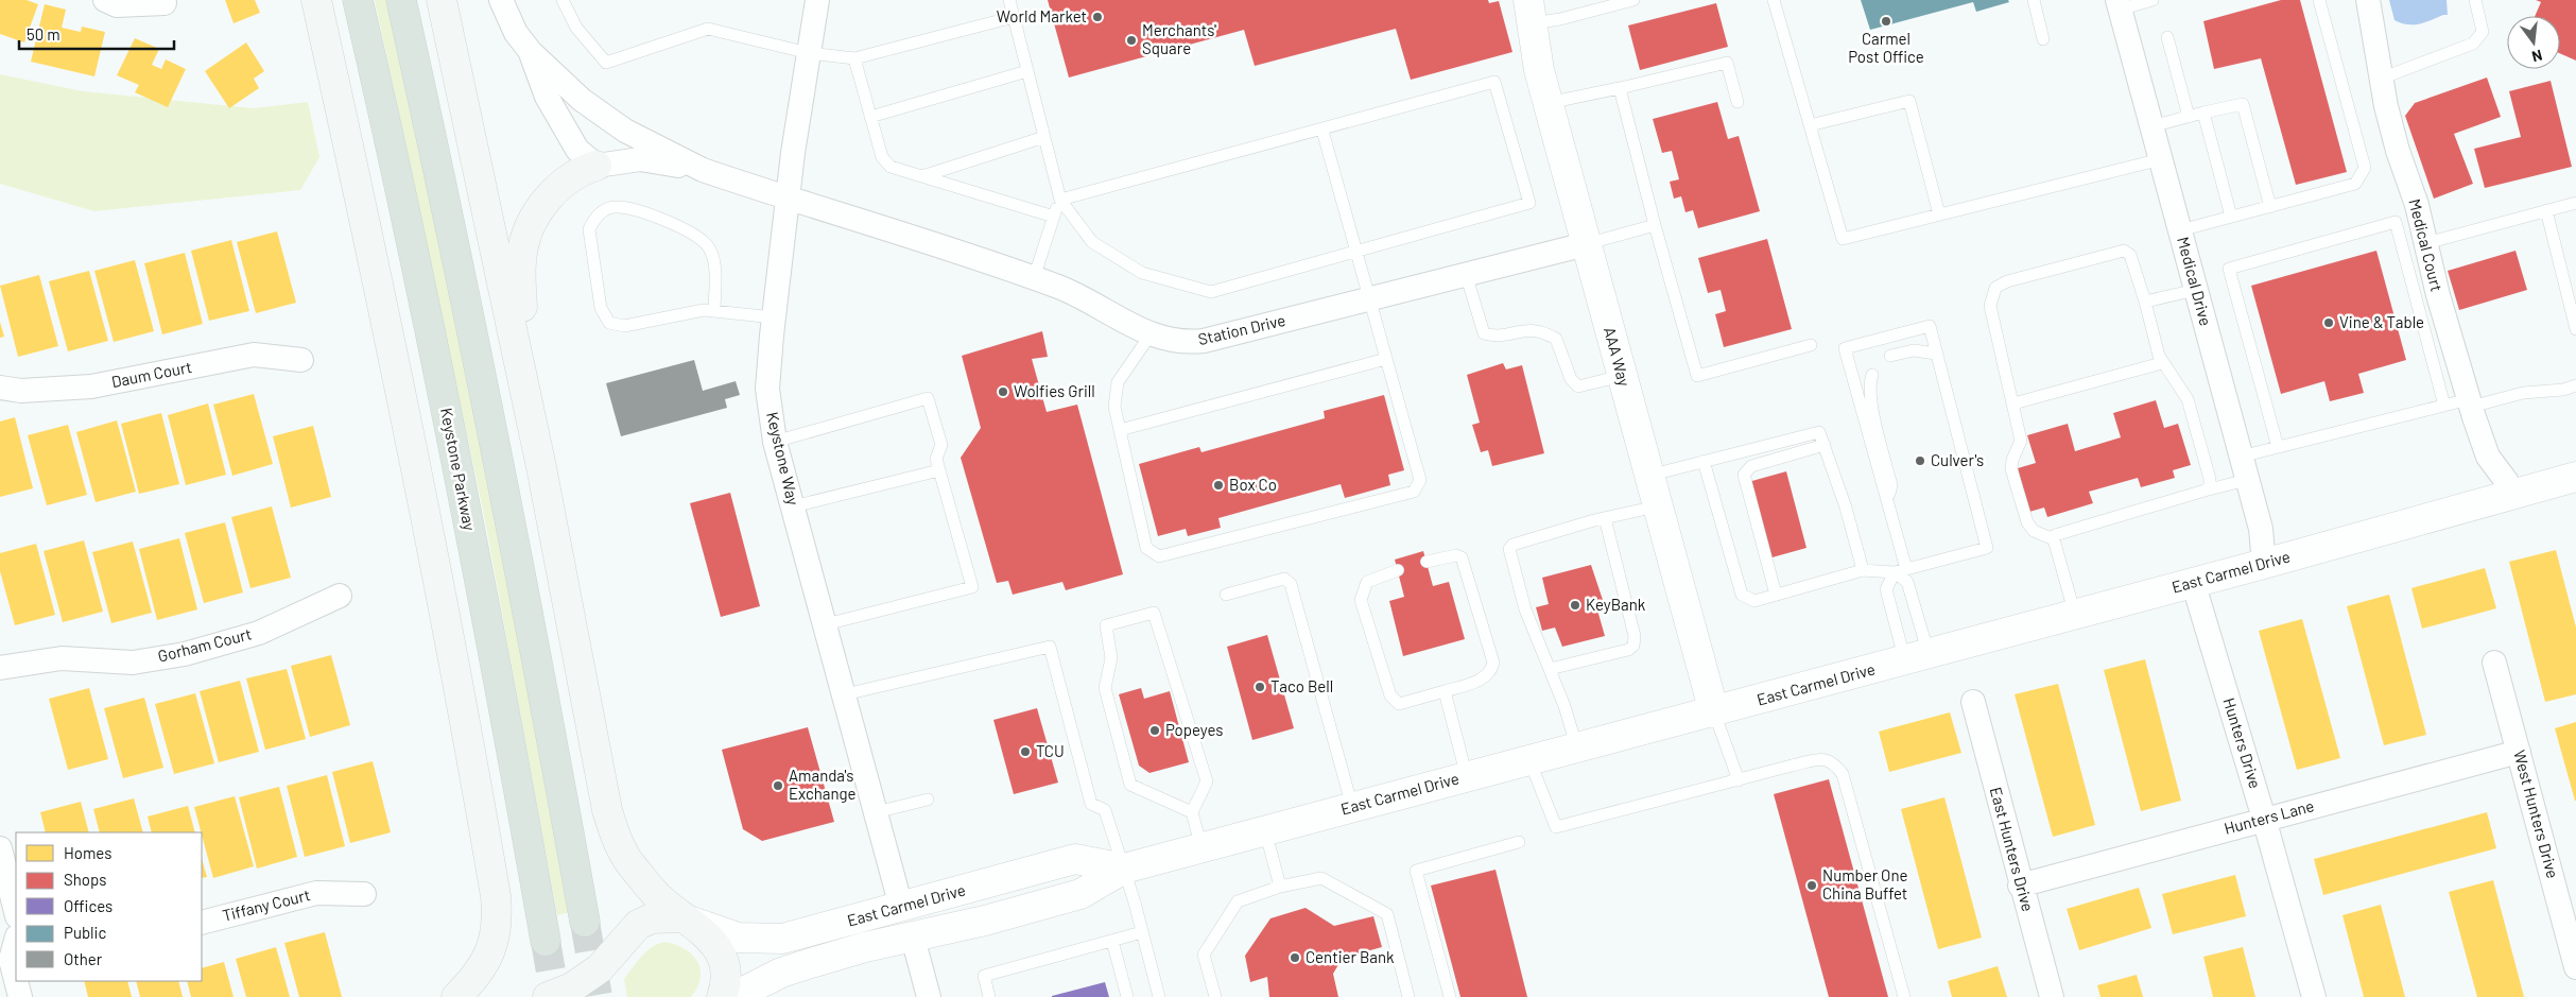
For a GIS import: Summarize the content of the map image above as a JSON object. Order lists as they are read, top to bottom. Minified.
{"streets":{"highway":["Keystone Parkway"],"street":["Medical Court","Medical Drive","Station Drive","AAA Way","Daum Court","Keystone Way","East Carmel Drive","Gorham Court","Hunters Drive","West Hunters Drive","Hunters Lane","East Hunters Drive","Tiffany Court"]},"crossings":[["Medical Court","East Carmel Drive"],["Medical Drive","East Carmel Drive"],["Station Drive","AAA Way"],["Station Drive","Keystone Way"],["AAA Way","East Carmel Drive"],["Keystone Way","East Carmel Drive"],["East Carmel Drive","Hunters Drive"],["Hunters Drive","Hunters Lane"],["West Hunters Drive","Hunters Lane"],["Hunters Lane","East Hunters Drive"]],"places":["World Market","Carmel Post Office","Merchants' Square","Vine & Table","Wolfies Grill","Culver's","Box Co","KeyBank","Taco Bell","Popeyes","TCU","Amanda's Exchange","Number One China Buffet","Centier Bank"],"legend":["Homes","Shops","Offices","Public","Other"],"scale_bar":"50 m","north":"bottom"}
